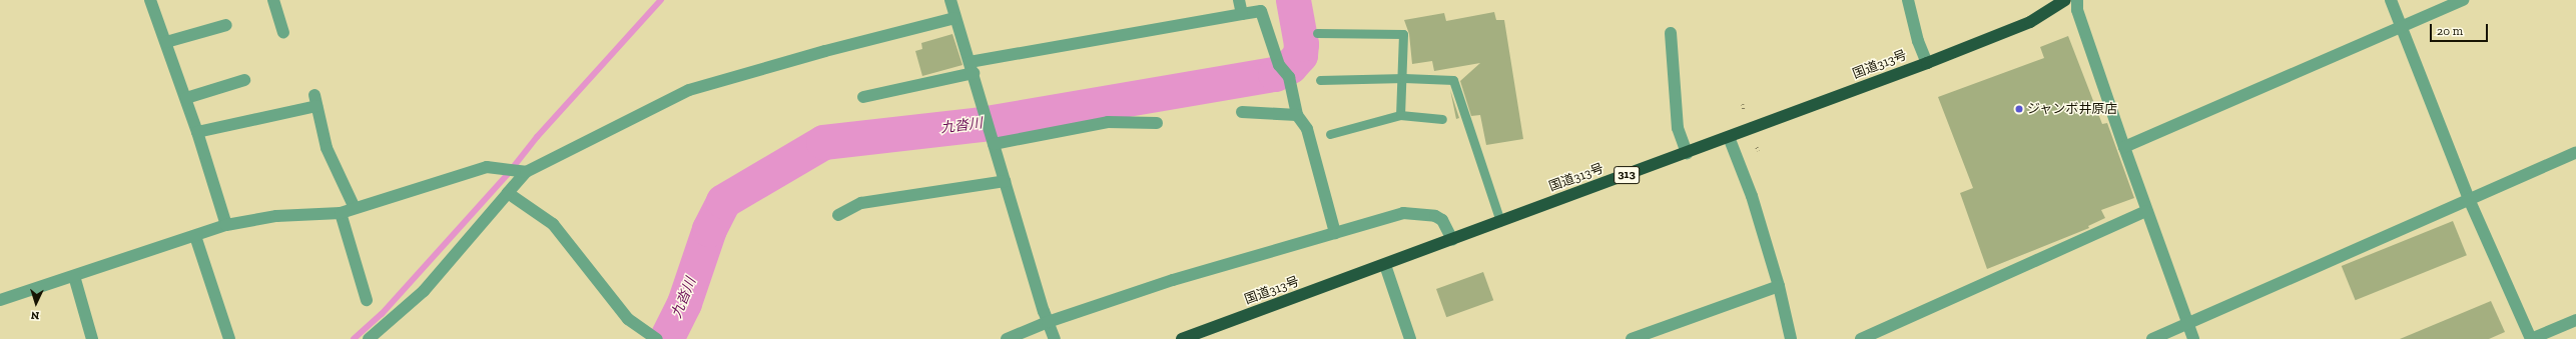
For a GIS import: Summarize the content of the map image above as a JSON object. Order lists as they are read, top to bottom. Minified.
{"streets":{"highway":["国道313号","313"]},"water":["九沓川"],"places":["ジャンボ井原店"],"scale_bar":"20 m","north":"bottom"}
